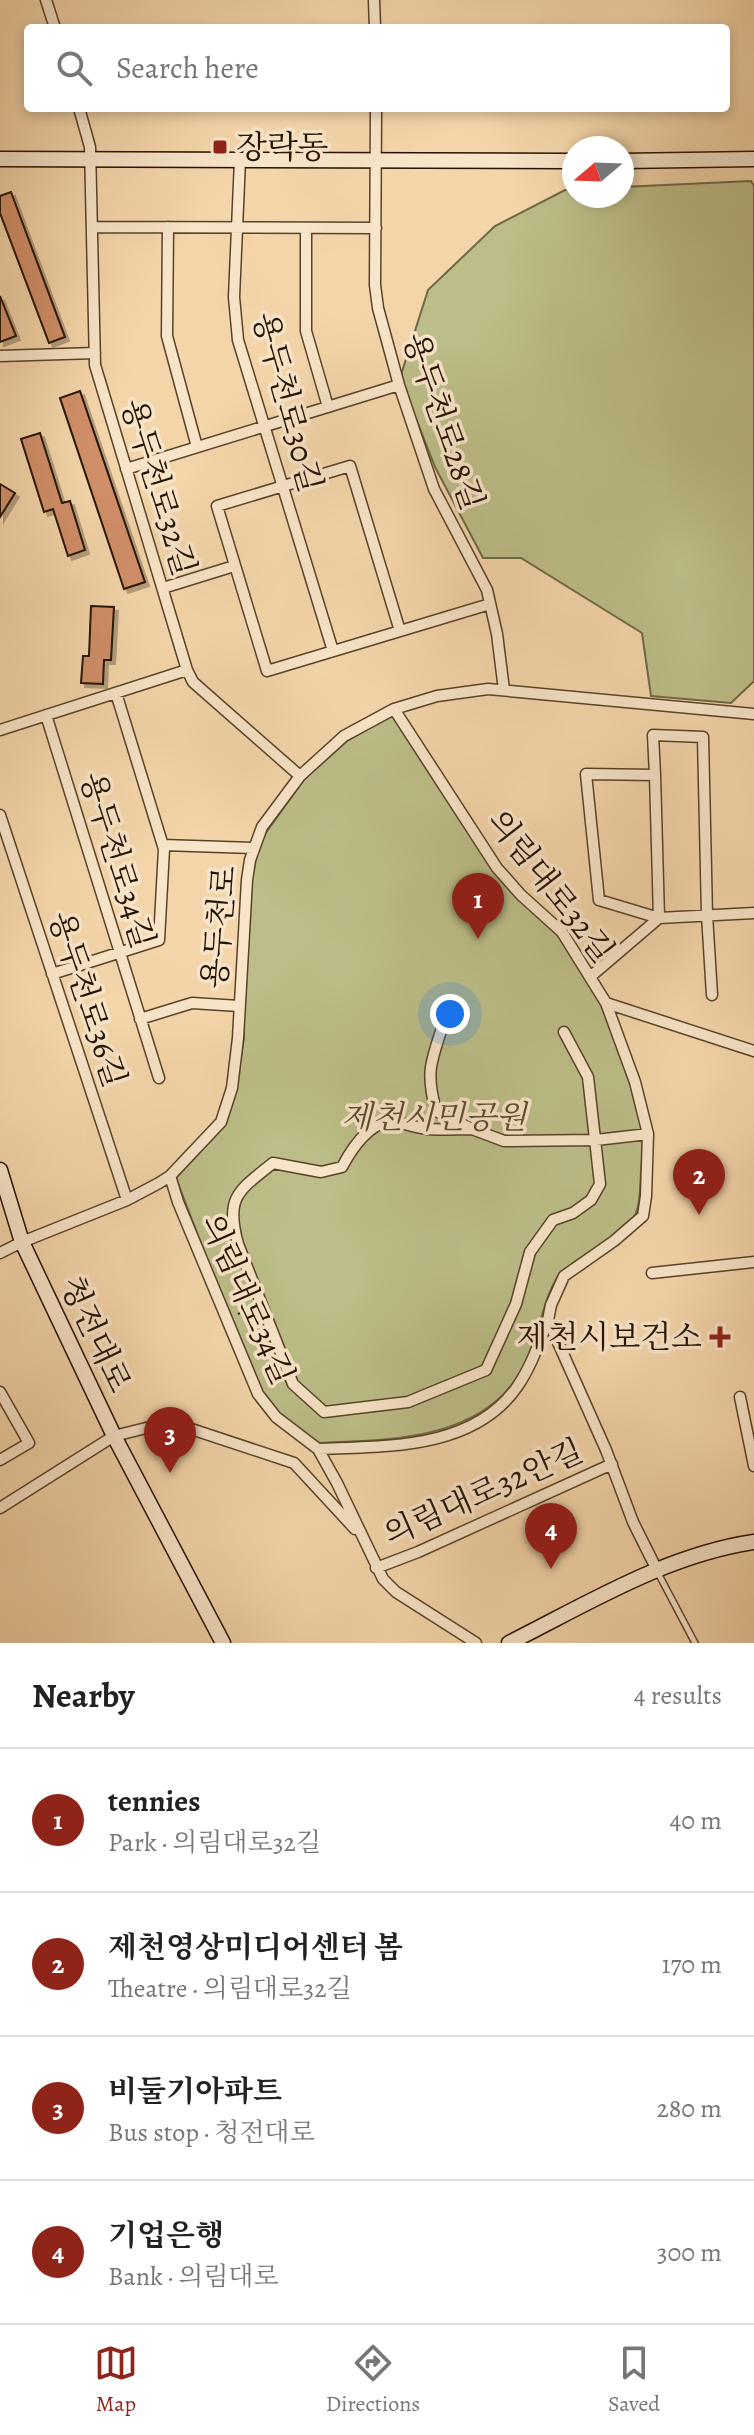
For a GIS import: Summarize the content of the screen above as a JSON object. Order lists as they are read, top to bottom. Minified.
{"streets":{"street":["용두천로30길","용두천로28길","용두천로32길","용두천로34길","의림대로32길","용두천로","용두천로36길","의림대로34길","청전대로","의림대로32안길"]},"crossings":[["용두천로28길","용두천로"],["용두천로32길","용두천로"],["의림대로32길","용두천로"],["의림대로32길","의림대로34길"],["용두천로","용두천로36길"],["용두천로","의림대로34길"],["용두천로","청전대로"],["의림대로34길","의림대로32안길"]],"parks":["제천시민공원"],"places":{"transit":["장락동"],"health":["제천시보건소"]},"north":"left","page":{"search":"Search here","pins":["1","2","3","4"],"heading":["Nearby","4 results"],"list":[{"mark":"1","name":"tennies","note":"Park · 의림대로32길","value":"40 m"},{"mark":"2","name":"제천영상미디어센터 봄","note":"Theatre · 의림대로32길","value":"170 m"},{"mark":"3","name":"비둘기아파트","note":"Bus stop · 청전대로","value":"280 m"},{"mark":"4","name":"기업은행","note":"Bank · 의림대로","value":"300 m"}],"nav":["Map","Directions","Saved"]}}
